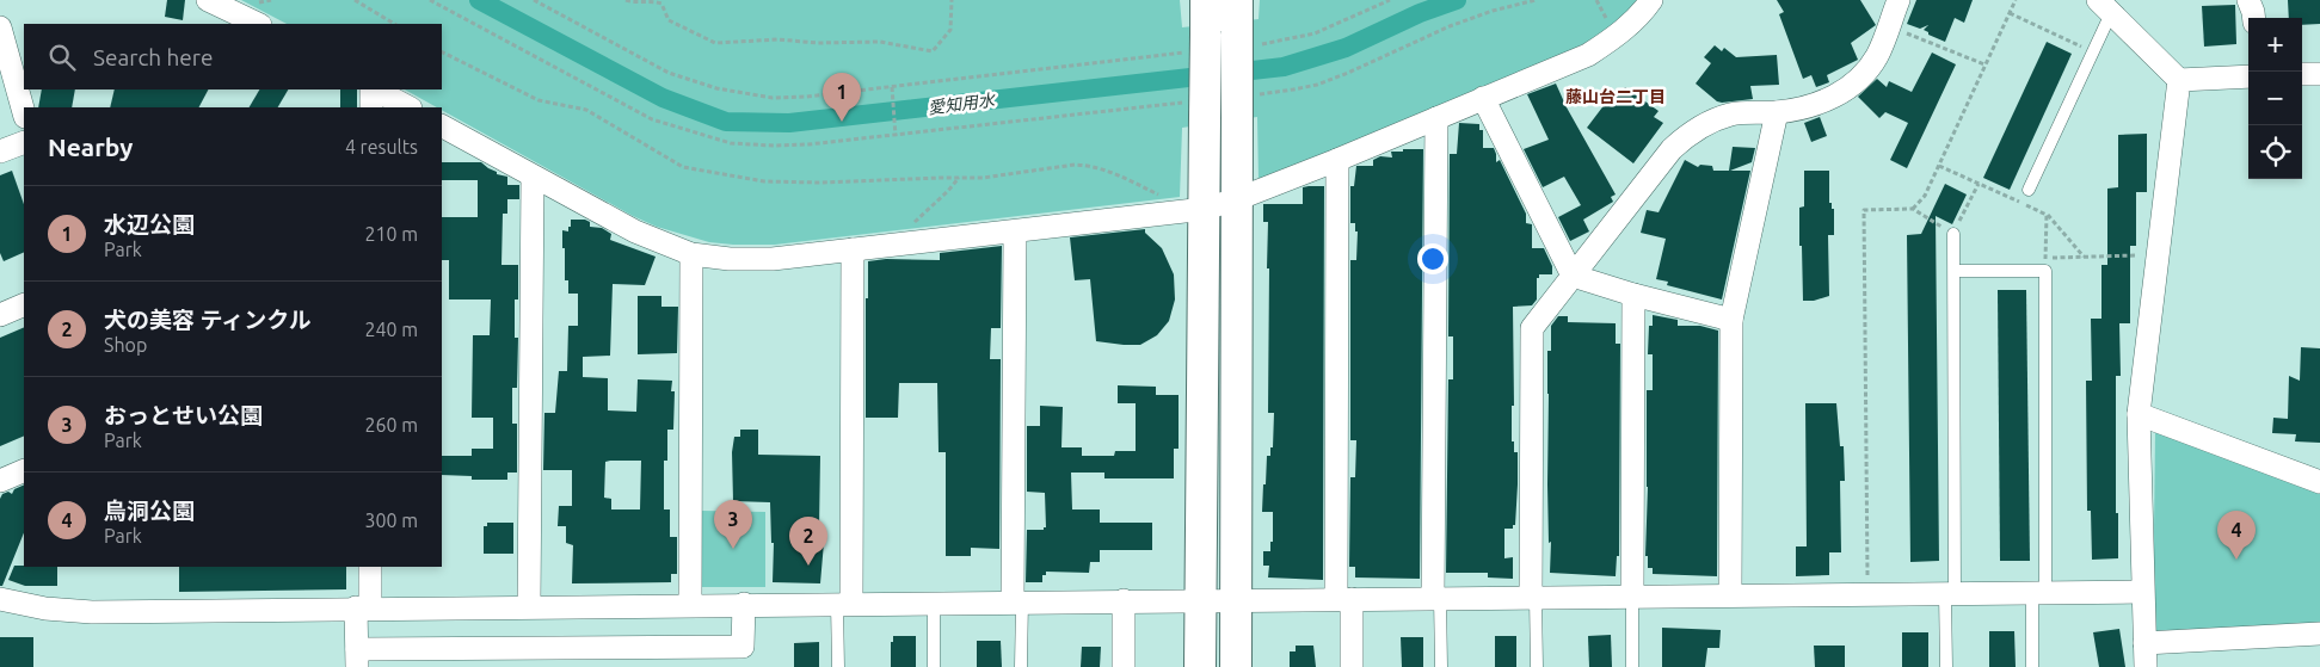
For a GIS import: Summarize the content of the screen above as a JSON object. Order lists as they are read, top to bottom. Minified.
{"districts":["藤山台二丁目"],"water":["愛知用水"],"page":{"map_buttons":["+","−"],"search":"Search here","pins":["1","3","4","2"],"heading":["Nearby","4 results"],"list":[{"mark":"1","name":"水辺公園","note":"Park","value":"210 m"},{"mark":"2","name":"犬の美容 ティンクル","note":"Shop","value":"240 m"},{"mark":"3","name":"おっとせい公園","note":"Park","value":"260 m"},{"mark":"4","name":"烏洞公園","note":"Park","value":"300 m"}]}}
